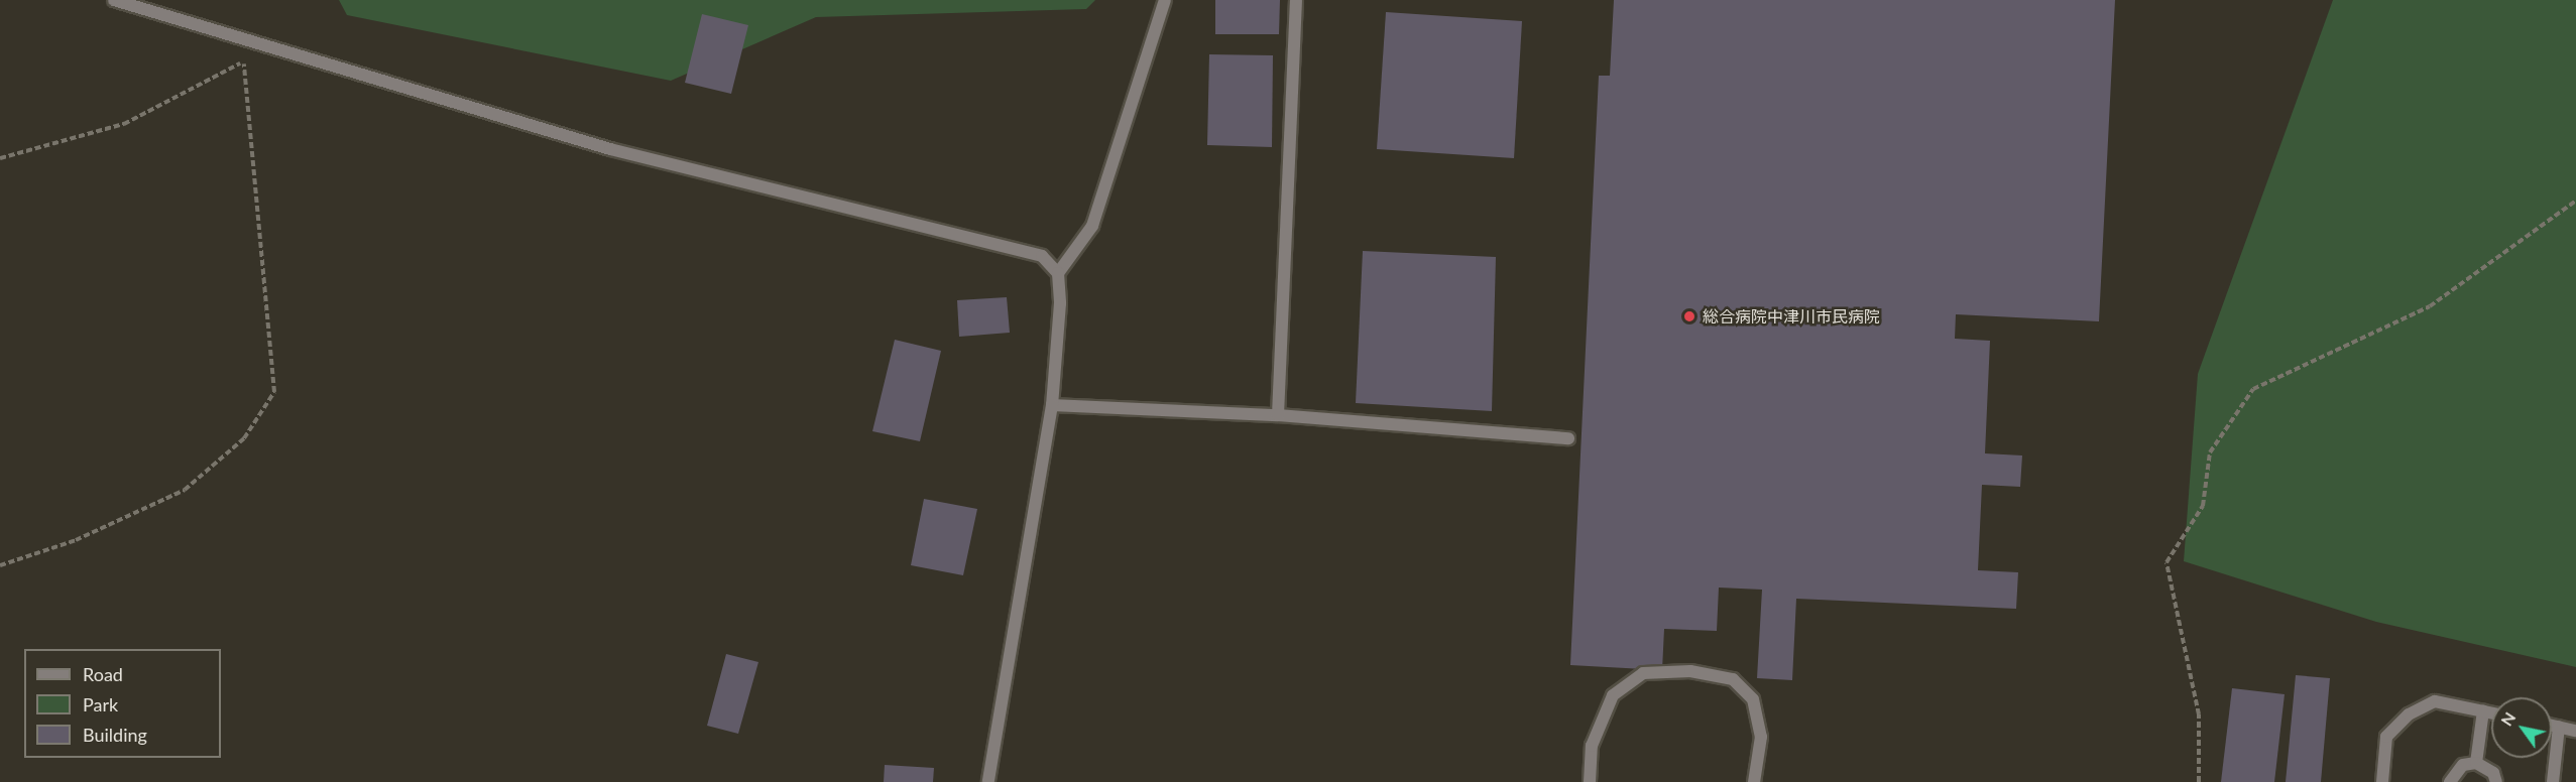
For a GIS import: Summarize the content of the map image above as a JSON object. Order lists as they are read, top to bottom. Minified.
{"places":["総合病院中津川市民病院"],"legend":["Road","Park","Building"],"north":"top left"}
